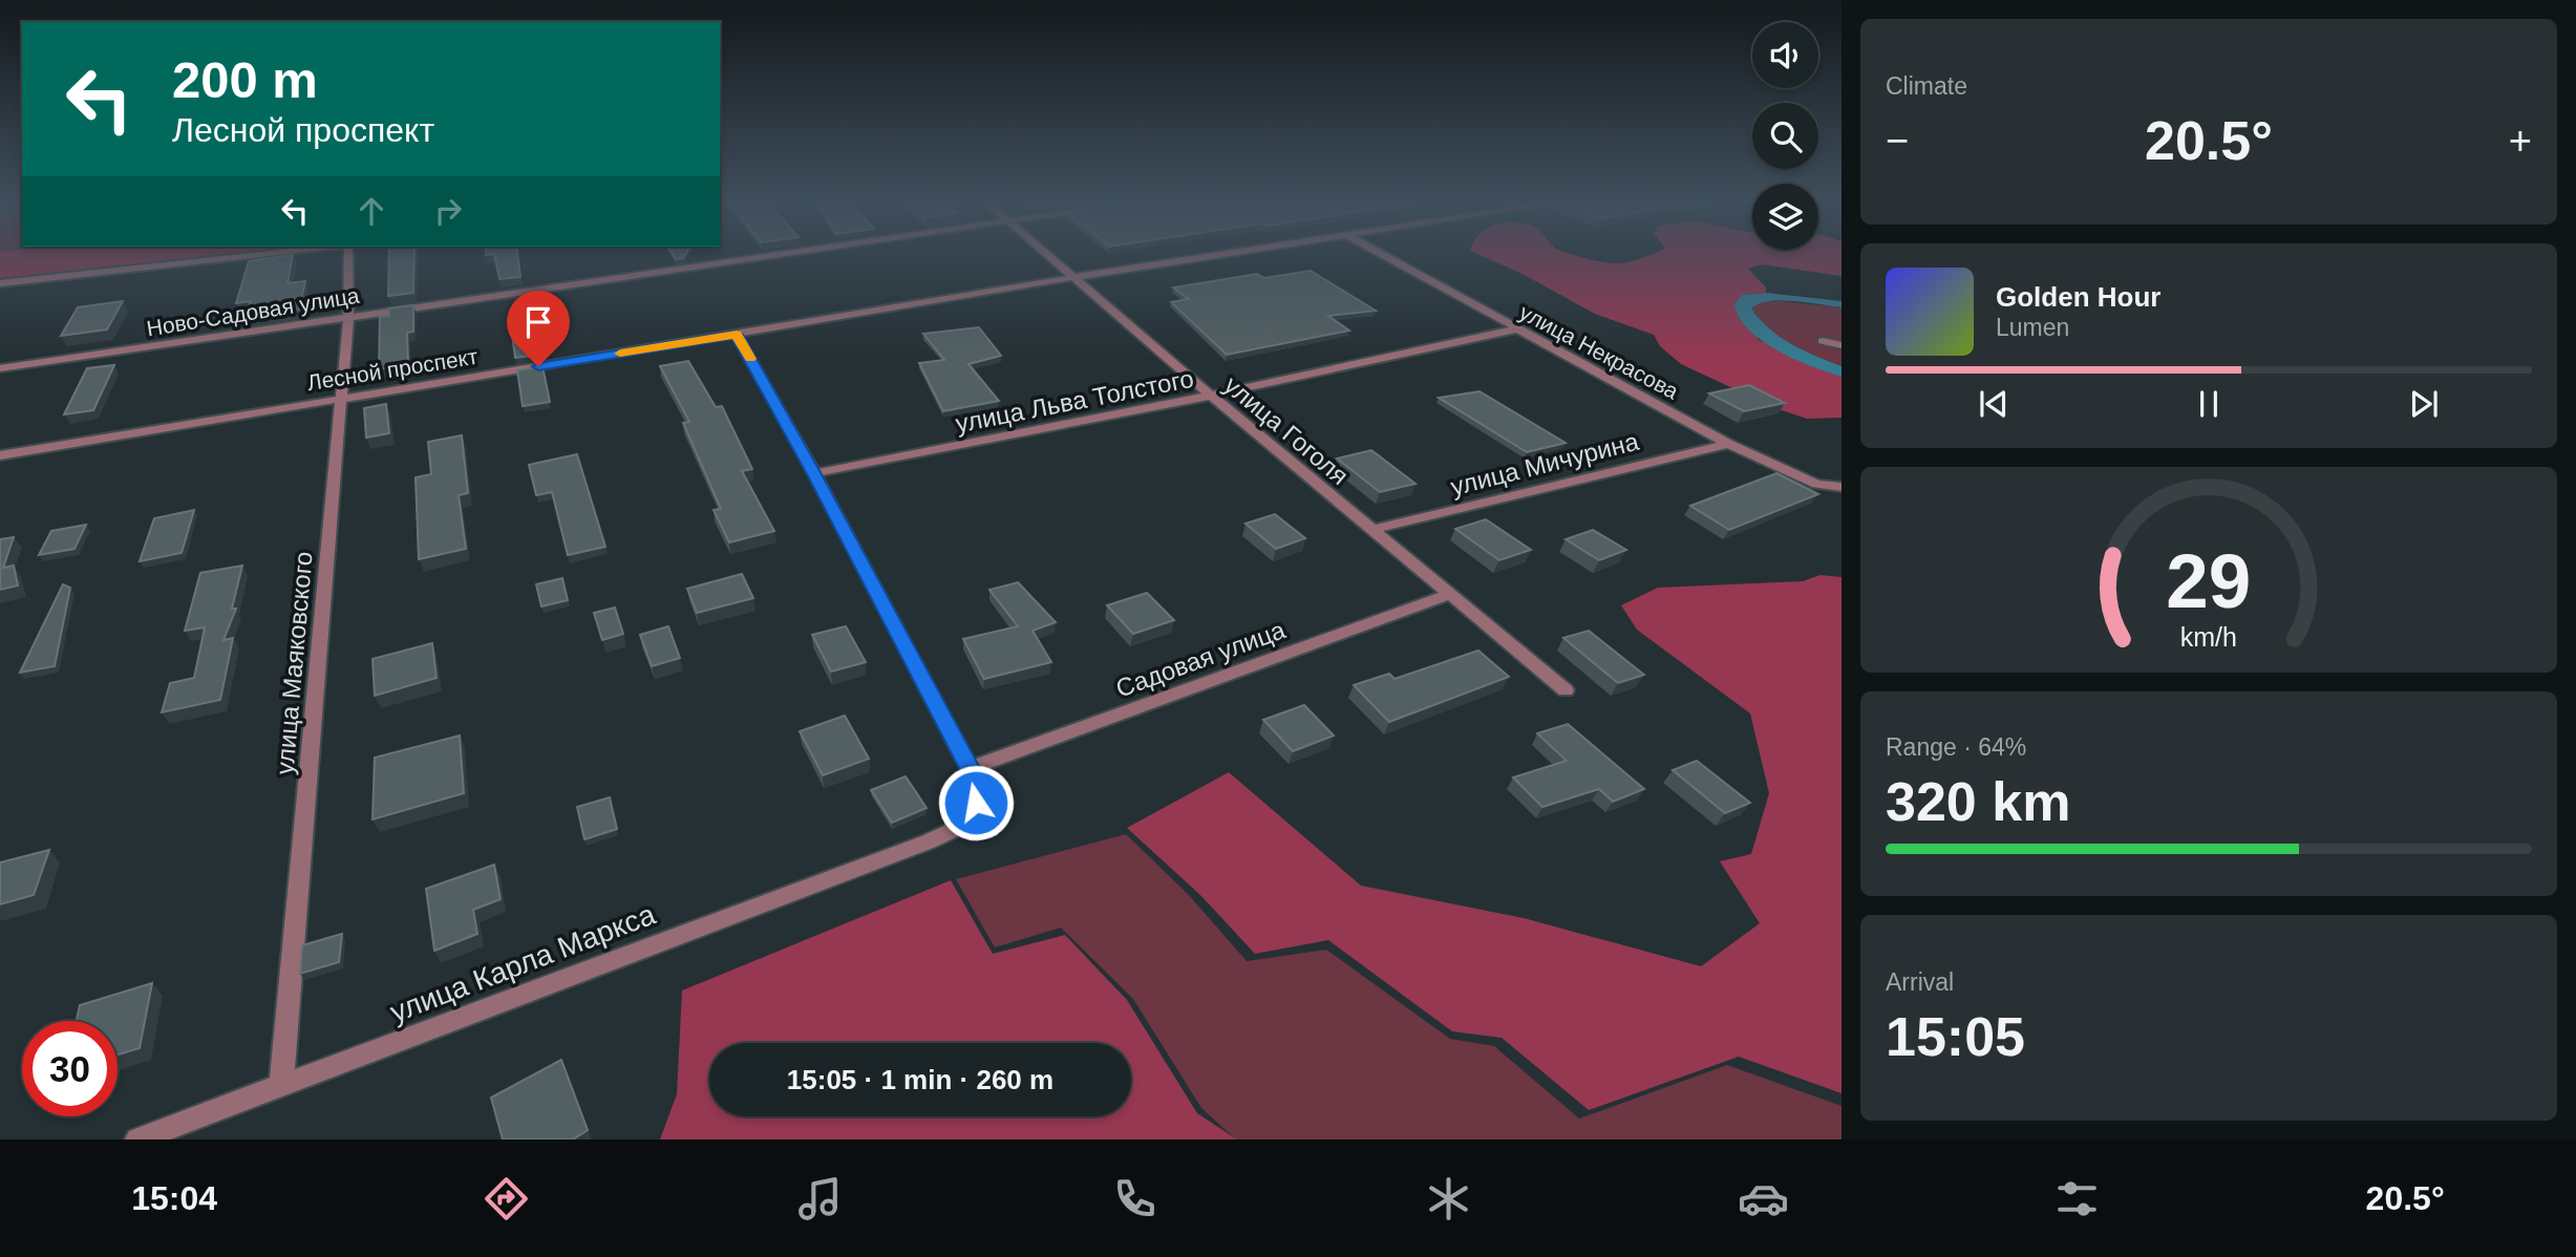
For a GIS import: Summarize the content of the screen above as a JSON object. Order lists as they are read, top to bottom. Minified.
{"streets":{"street":["Ново-Садовая улица","улица Некрасова","Лесной проспект","улица Льва Толстого","улица Гоголя","улица Мичурина","Садовая улица","улица Маяковского","улица Карла Маркса"]},"crossings":[["Ново-Садовая улица","улица Маяковского"],["улица Некрасова","улица Льва Толстого"],["улица Некрасова","улица Мичурина"],["Лесной проспект","улица Гоголя"],["Лесной проспект","улица Маяковского"],["Лесной проспект","улица Карла Маркса"],["улица Льва Толстого","улица Гоголя"],["улица Льва Толстого","улица Карла Маркса"],["улица Гоголя","улица Мичурина"],["улица Гоголя","Садовая улица"],["Садовая улица","улица Карла Маркса"],["улица Маяковского","улица Карла Маркса"]],"page":{"tile":["Climate",["Range · 64%","320 km"],["Arrival","15:05"]],"turn":["200 m","Лесной проспект"],"heat":["−","20.5°","+"],"song":["Golden Hour","Lumen"],"limit":"30","trip":"15:05 · 1 min · 260 m","tabs":["15:04","20.5°"],"gauge":["29","km/h"]}}
